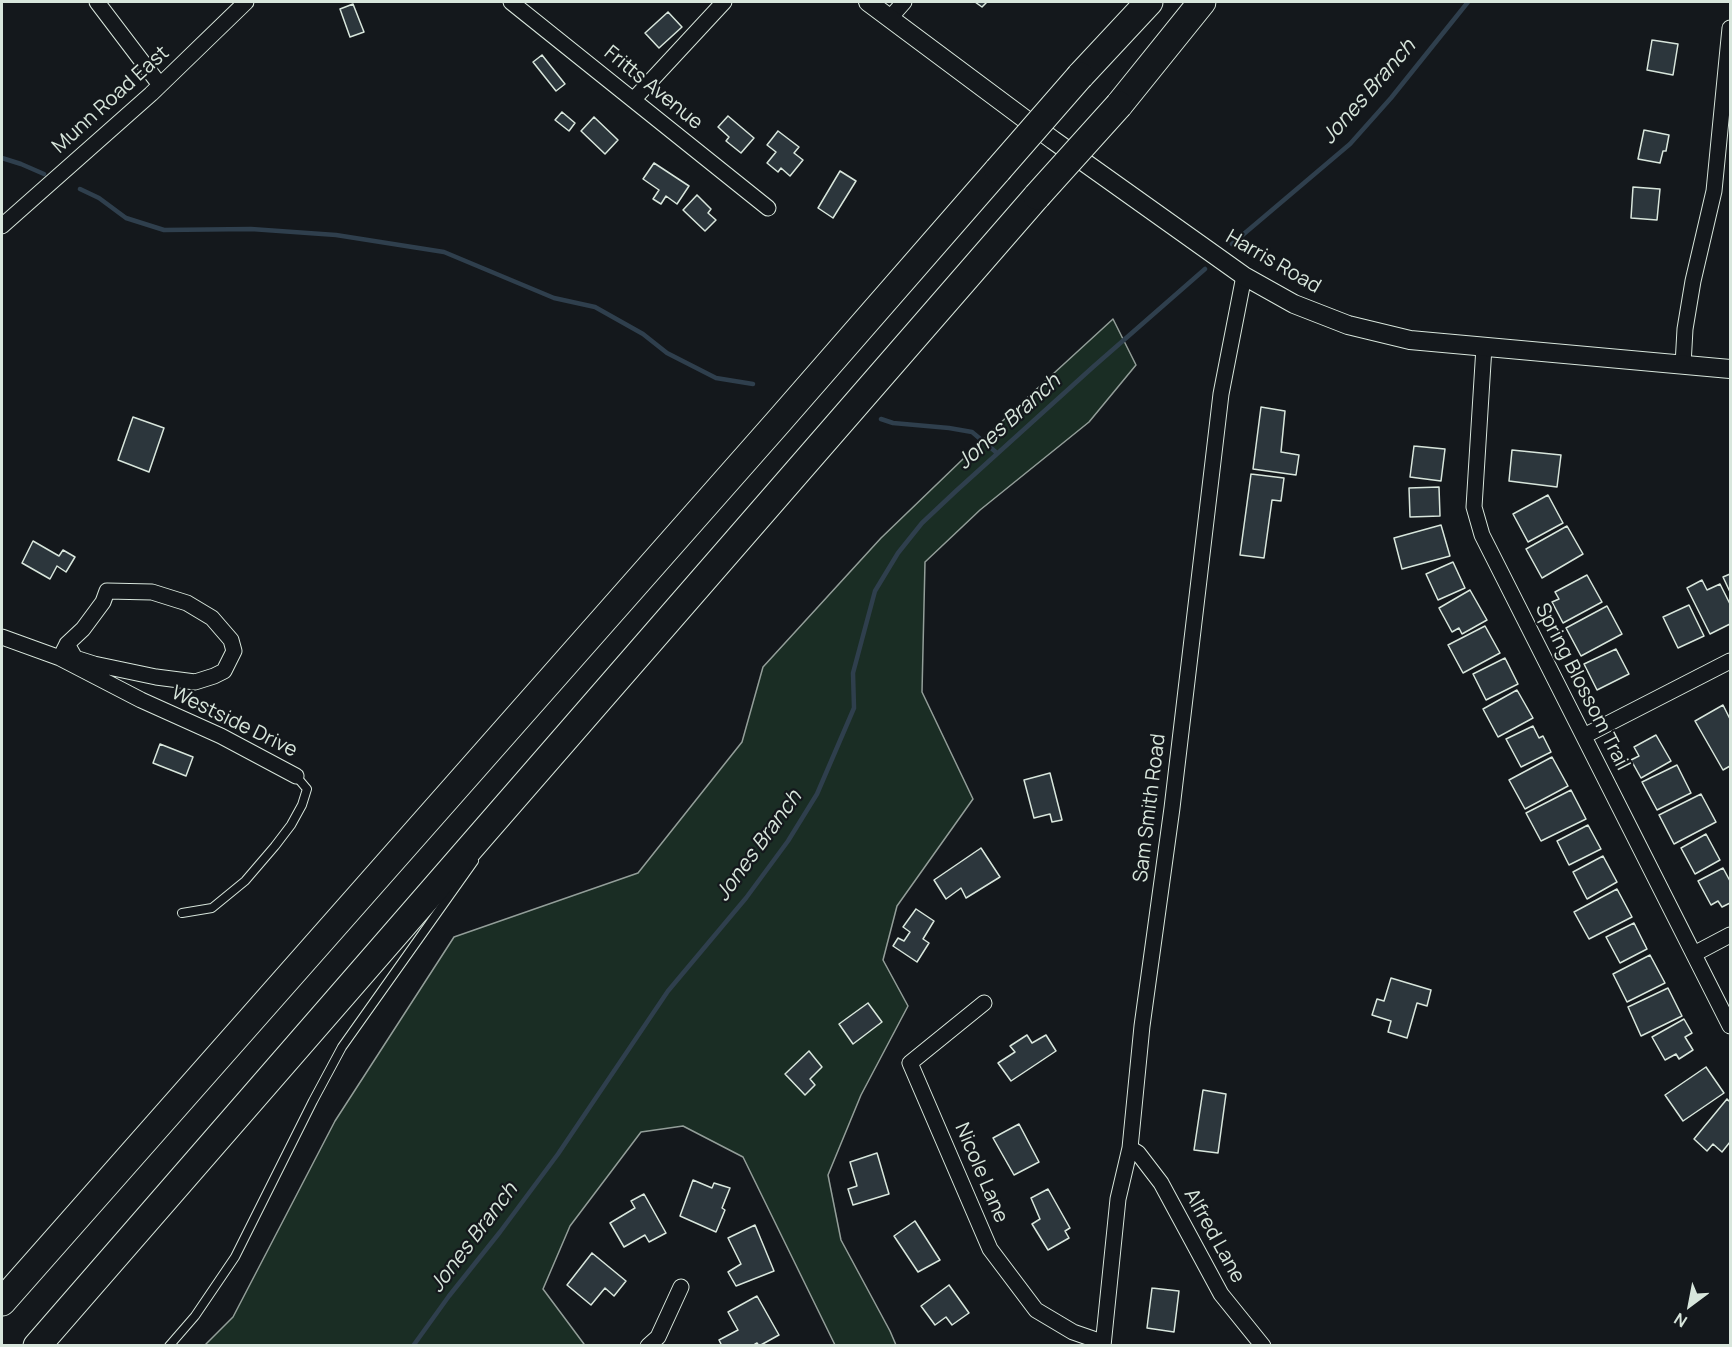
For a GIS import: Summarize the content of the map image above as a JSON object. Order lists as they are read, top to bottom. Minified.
{"streets":{"street":["Fritts Avenue","Munn Road East","Harris Road","Spring Blossom Trail","Westside Drive","Sam Smith Road","Nicole Lane","Alfred Lane"]},"crossings":[["Harris Road","Spring Blossom Trail"],["Harris Road","Sam Smith Road"],["Sam Smith Road","Nicole Lane"],["Sam Smith Road","Alfred Lane"]],"water":["Jones Branch"],"north":"bottom left"}
